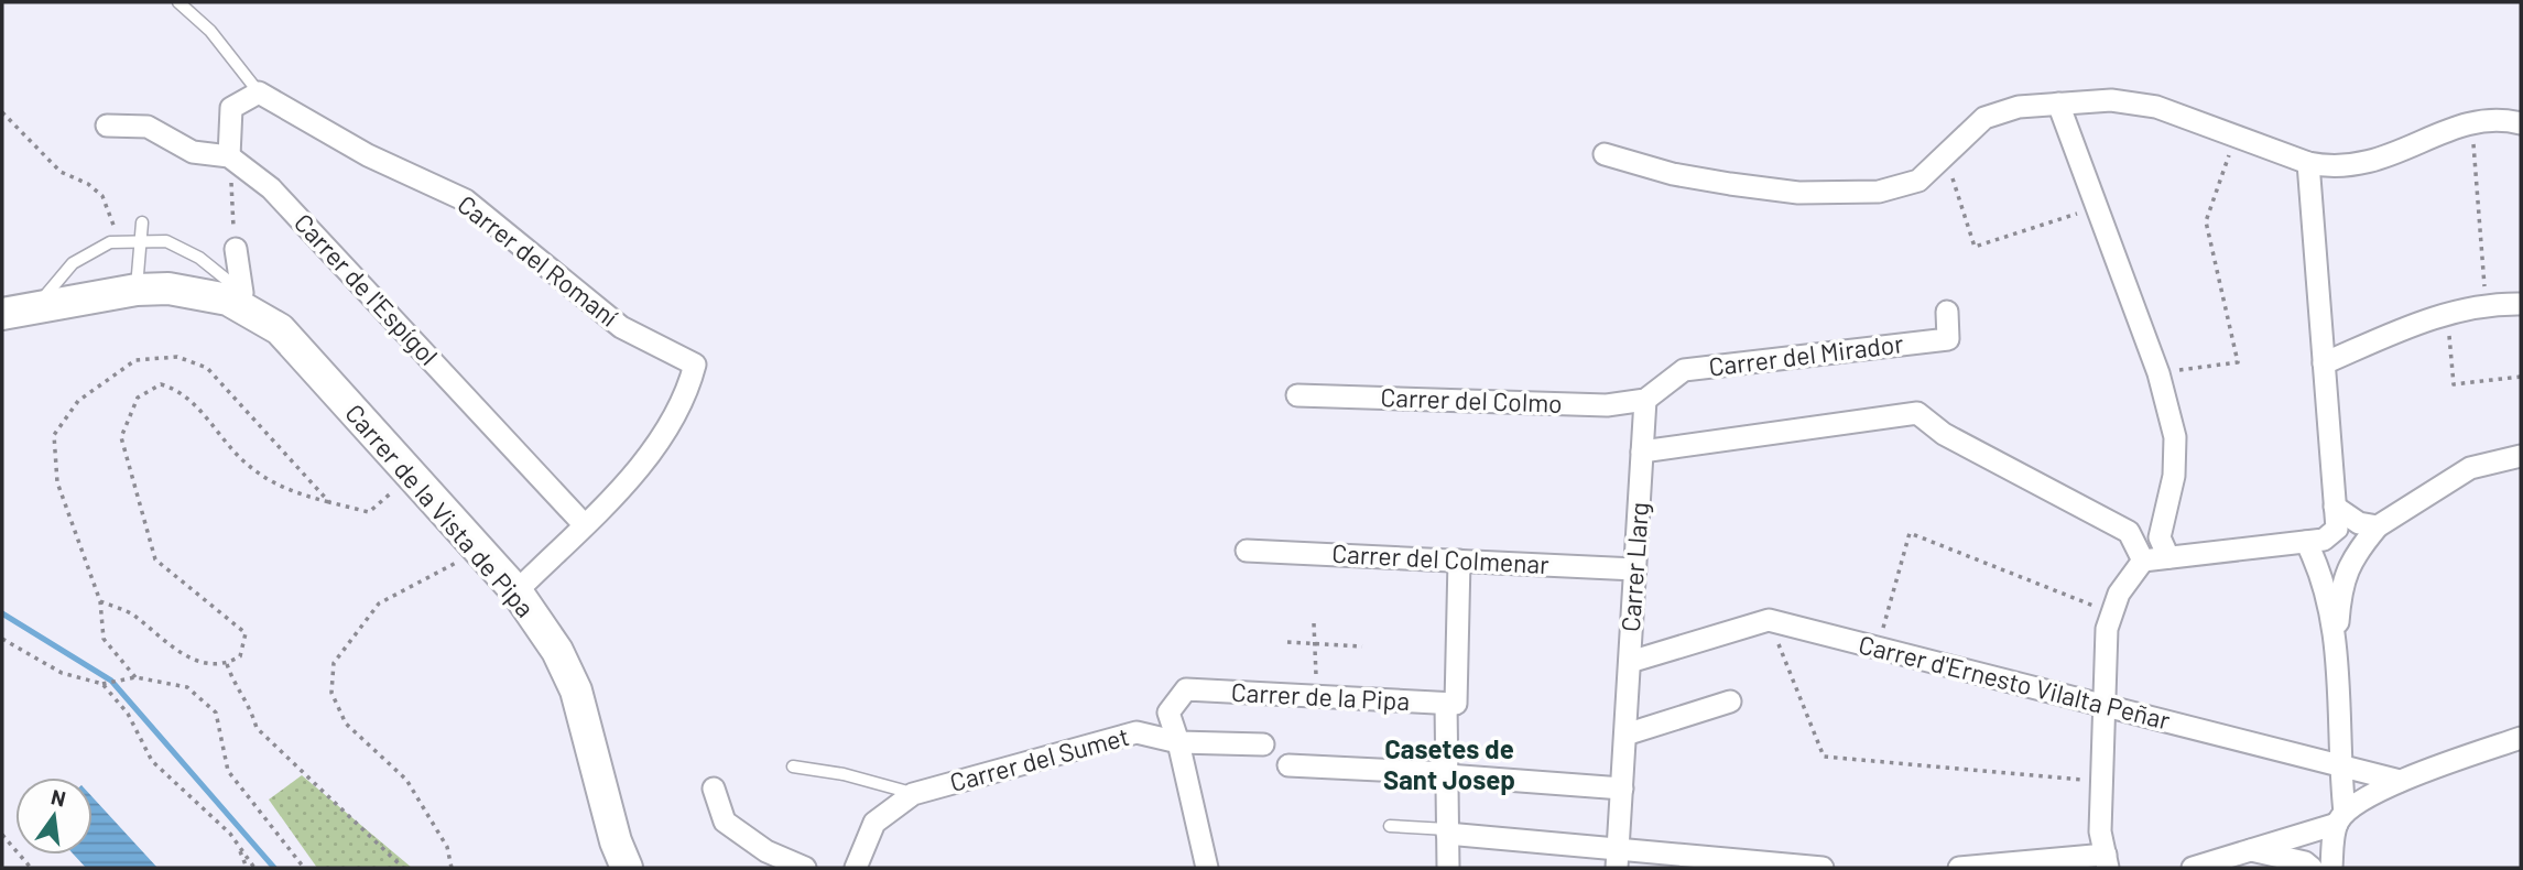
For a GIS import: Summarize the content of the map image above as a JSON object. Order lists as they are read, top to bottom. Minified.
{"streets":{"main road":["Carrer de la Vista de Pipa"],"street":["Carrer del Romaní","Carrer de l'Espígol","Carrer del Mirador","Carrer del Colmo","Carrer del Colmenar","Carrer Llarg","Carrer d'Ernesto Vilalta Peñar","Carrer de la Pipa","Carrer del Sumet"]},"crossings":[["Carrer del Romaní","Carrer de l'Espígol"],["Carrer del Mirador","Carrer del Colmo"],["Carrer del Mirador","Carrer Llarg"],["Carrer del Colmo","Carrer Llarg"],["Carrer del Colmenar","Carrer Llarg"],["Carrer de la Pipa","Carrer del Sumet"]],"districts":["Casetes de Sant Josep"],"north":"top"}
